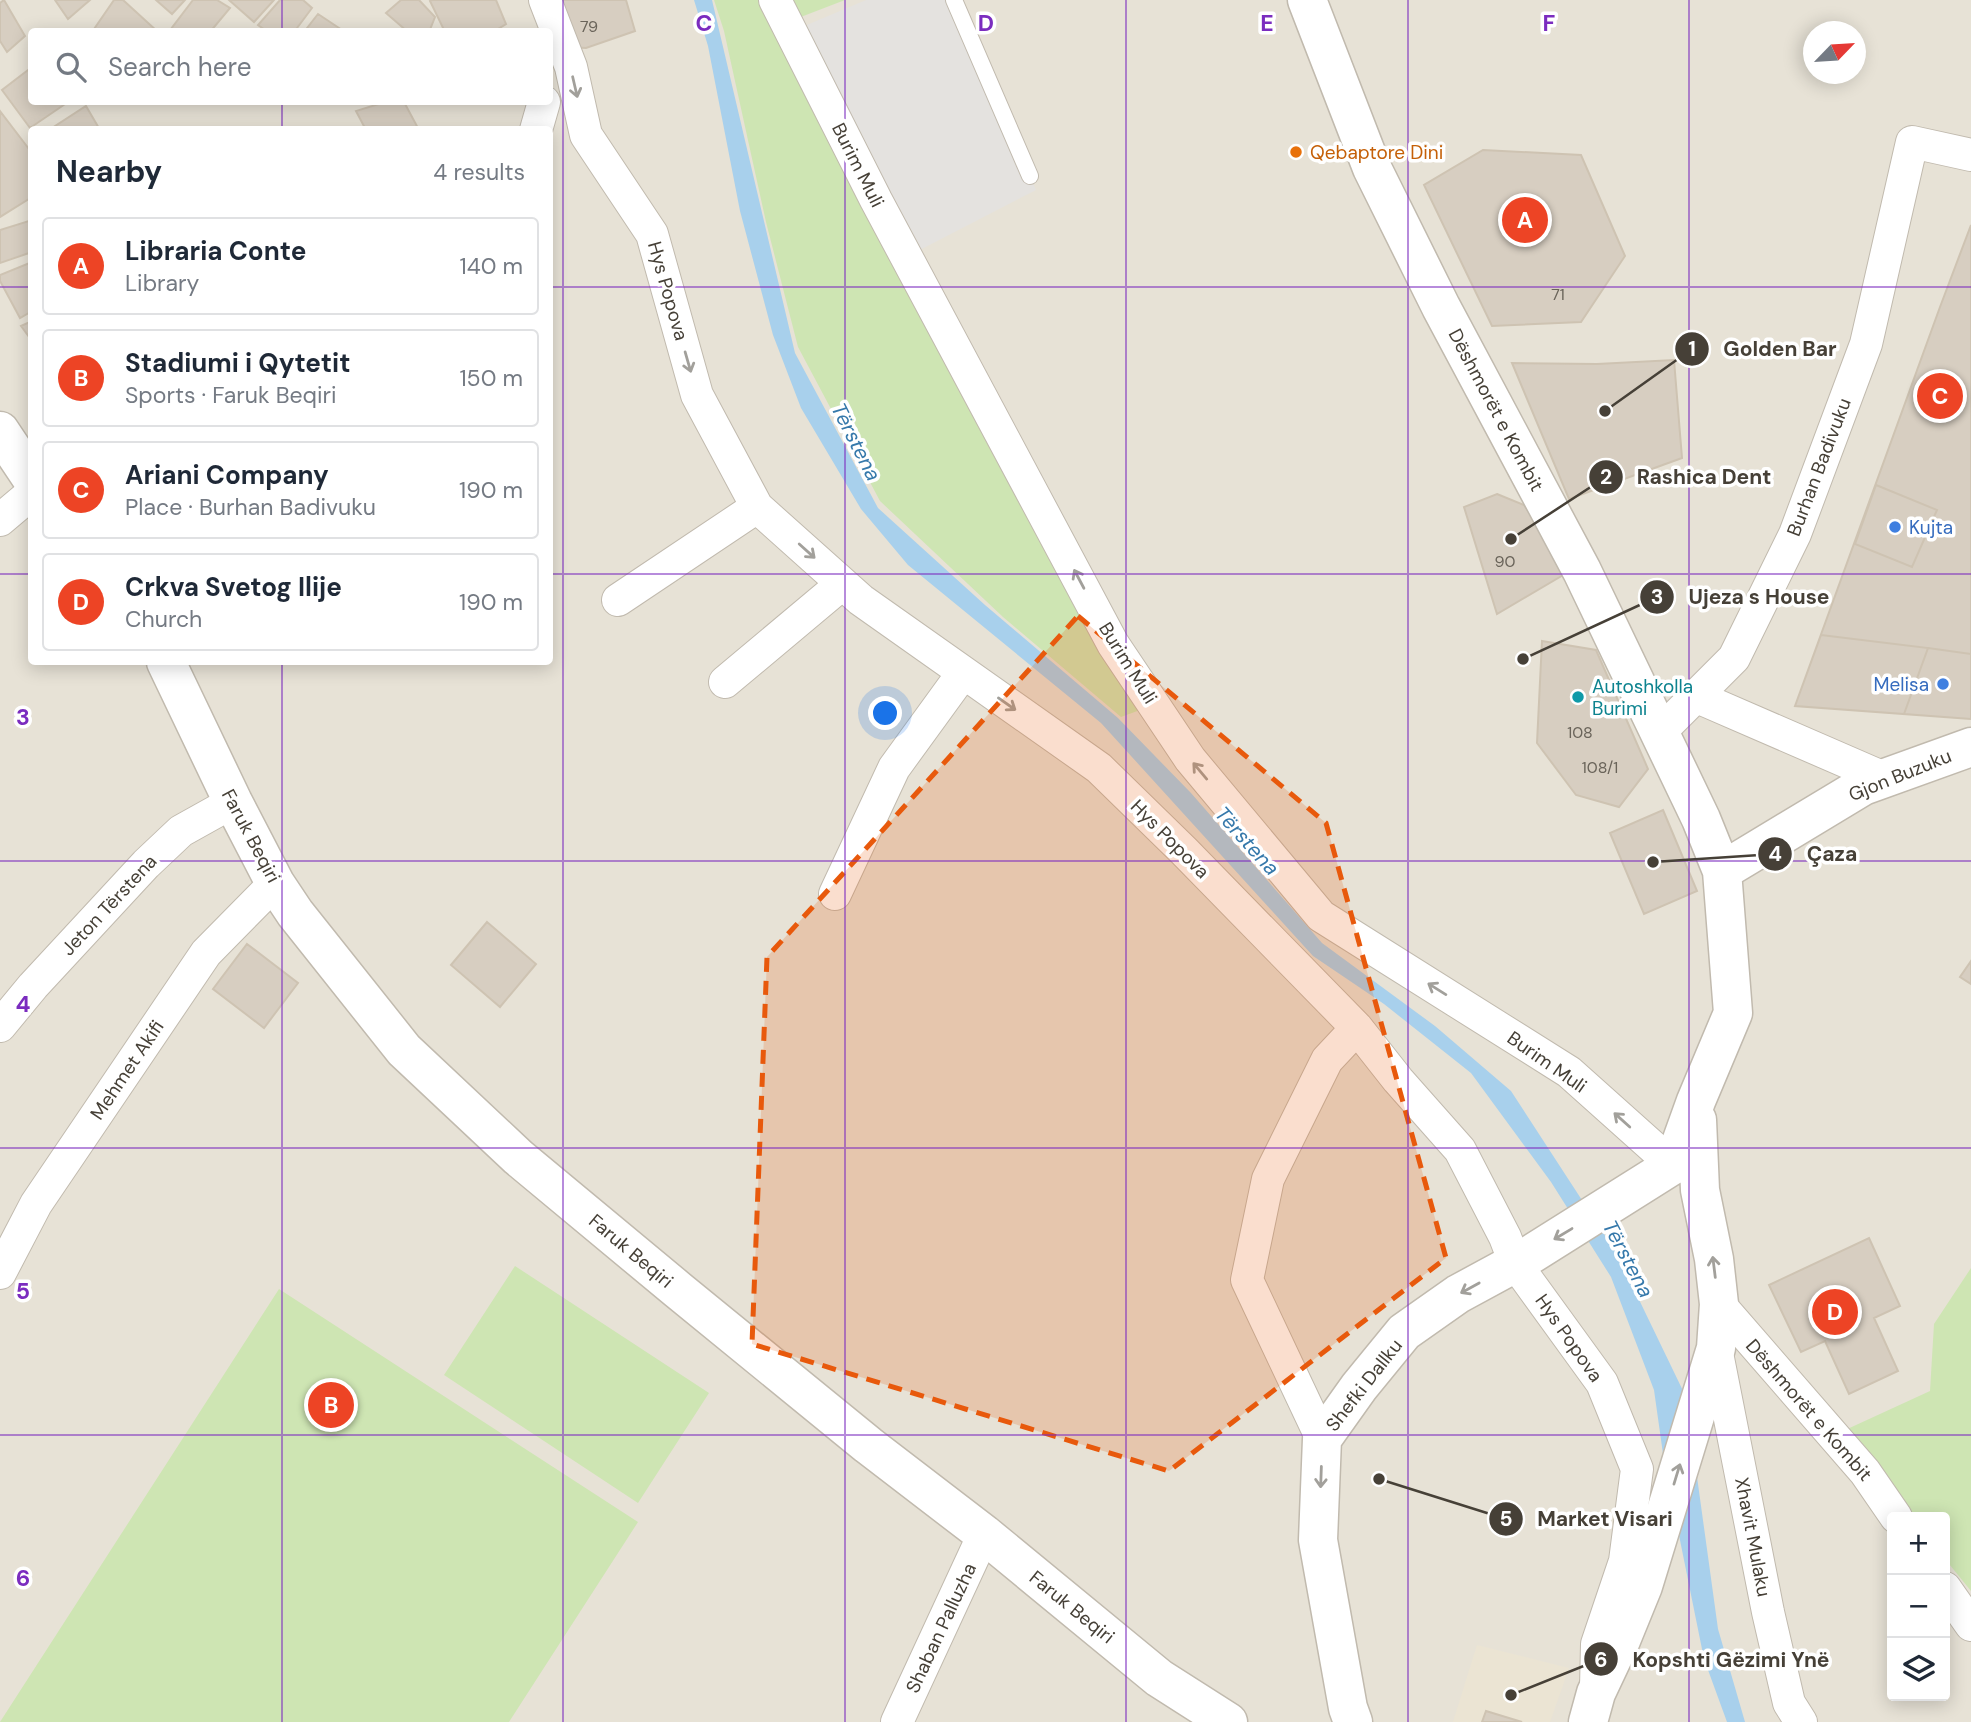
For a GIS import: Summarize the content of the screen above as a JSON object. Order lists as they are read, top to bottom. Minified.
{"streets":{"street":["Burim Muli","Hys Popova","Dëshmorët e Kombit","Burhan Badivuku","Gjon Buzuku","Faruk Beqiri","Jeton Tërstena","Mehmet Akifi","Shefki Dallku","Xhavit Mulaku","Shaban Palluzha"]},"crossings":[["Burim Muli","Shefki Dallku"],["Hys Popova","Dëshmorët e Kombit"],["Hys Popova","Shefki Dallku"],["Dëshmorët e Kombit","Burhan Badivuku"],["Dëshmorët e Kombit","Gjon Buzuku"],["Dëshmorët e Kombit","Xhavit Mulaku"],["Faruk Beqiri","Jeton Tërstena"],["Faruk Beqiri","Mehmet Akifi"],["Faruk Beqiri","Shaban Palluzha"]],"one_way":["Burim Muli","Hys Popova","Shefki Dallku"],"water":["Tërstena"],"places":["Qebaptore Dini","Golden Bar","Kujta","Rashica Dent","Ujeza s House","Melisa","Autoshkolla Burimi","Çaza","Market Visari","Kopshti Gëzimi Ynë"],"house_numbers":["79","71","90","108","108/1"],"north":"top right","page":{"search":"Search here","heading":["Nearby","4 results"],"pins":["A","C","D","B"],"list":[{"mark":"A","name":"Libraria Conte","note":"Library","value":"140 m"},{"mark":"B","name":"Stadiumi i Qytetit","note":"Sports · Faruk Beqiri","value":"150 m"},{"mark":"C","name":"Ariani Company","note":"Place · Burhan Badivuku","value":"190 m"},{"mark":"D","name":"Crkva Svetog Ilije","note":"Church","value":"190 m"}],"map_buttons":["+","−"]},"grid":{"columns":["C","D","E","F"],"rows":["3","4","5","6"]}}
